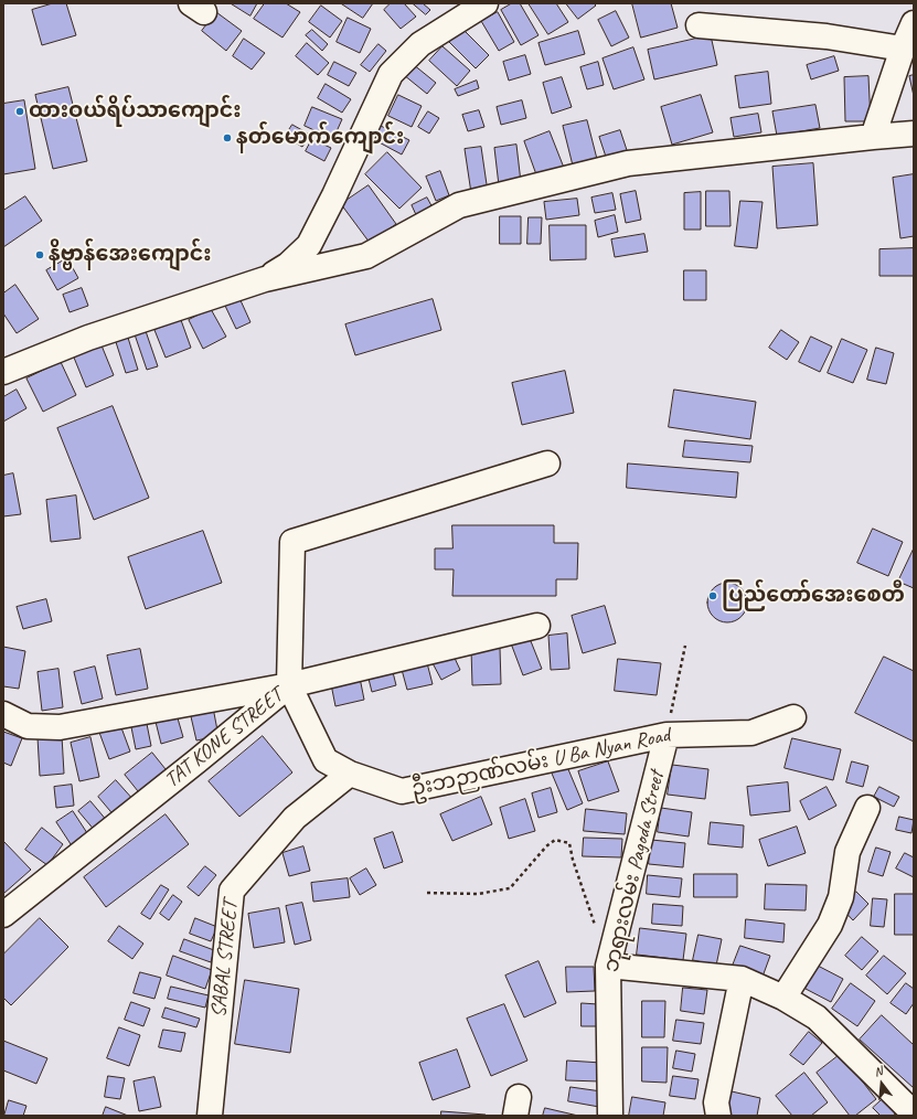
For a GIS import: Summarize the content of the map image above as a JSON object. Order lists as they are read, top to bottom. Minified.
{"streets":{"street":["TAT KONE STREET","ဦးဘဉာဏ်လမ်း U Ba Nyan Road","ဘုရားလမ်း Pagoda Street","SABAL STREET"]},"crossings":[["TAT KONE STREET","ဦးဘဉာဏ်လမ်း U Ba Nyan Road"],["ဦးဘဉာဏ်လမ်း U Ba Nyan Road","ဘုရားလမ်း Pagoda Street"],["ဦးဘဉာဏ်လမ်း U Ba Nyan Road","SABAL STREET"]],"places":["ထားဝယ်ရိပ်သာကျောင်း","နတ်မောက်ကျောင်း","နိဗ္ဗာန်အေးကျောင်း","ပြည်တော်အေးစေတီ"],"north":"top"}
